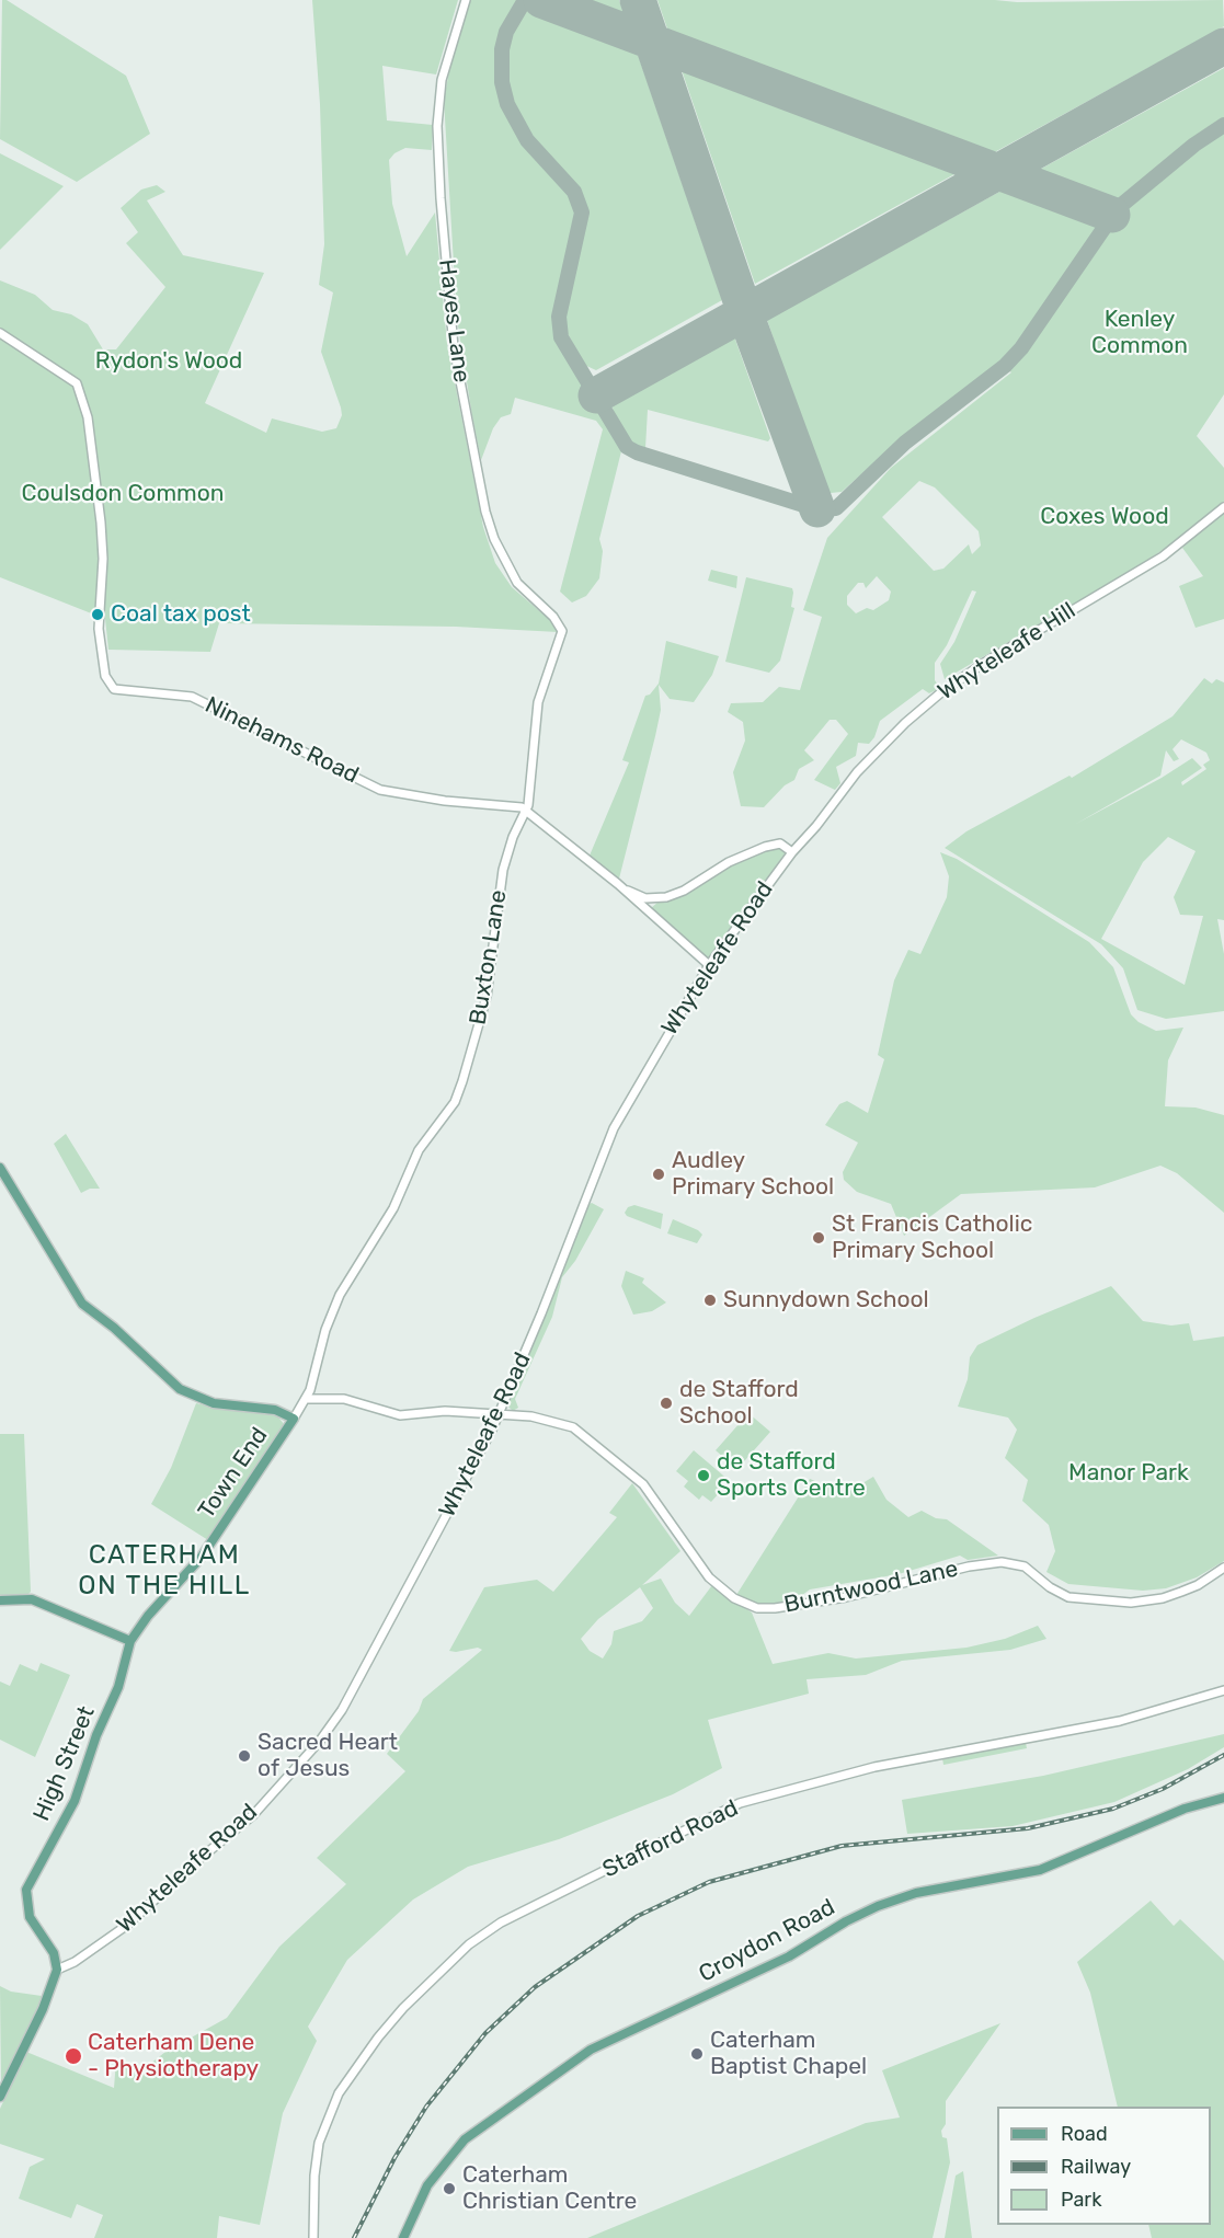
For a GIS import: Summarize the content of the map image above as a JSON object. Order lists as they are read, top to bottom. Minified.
{"streets":{"main road":["Town End","High Street","Croydon Road"],"street":["Hayes Lane","Whyteleafe Hill","Ninehams Road","Buxton Lane","Whyteleafe Road","Burntwood Lane","Stafford Road"]},"crossings":[["Hayes Lane","Buxton Lane"],["Whyteleafe Hill","Whyteleafe Road"],["Ninehams Road","Buxton Lane"],["Ninehams Road","Whyteleafe Road"],["Buxton Lane","Town End"],["Buxton Lane","Burntwood Lane"],["Whyteleafe Road","Burntwood Lane"],["Whyteleafe Road","High Street"],["Town End","High Street"]],"districts":["CATERHAM ON THE HILL"],"parks":["Kenley Common","Rydon's Wood","Coulsdon Common","Coxes Wood","Manor Park"],"places":["Coal tax post","Audley Primary School","St Francis Catholic Primary School","Sunnydown School","de Stafford School","de Stafford Sports Centre","Sacred Heart of Jesus","Caterham Baptist Chapel","Caterham Dene - Physiotherapy","Caterham Christian Centre"],"legend":["Road","Railway","Park"]}
